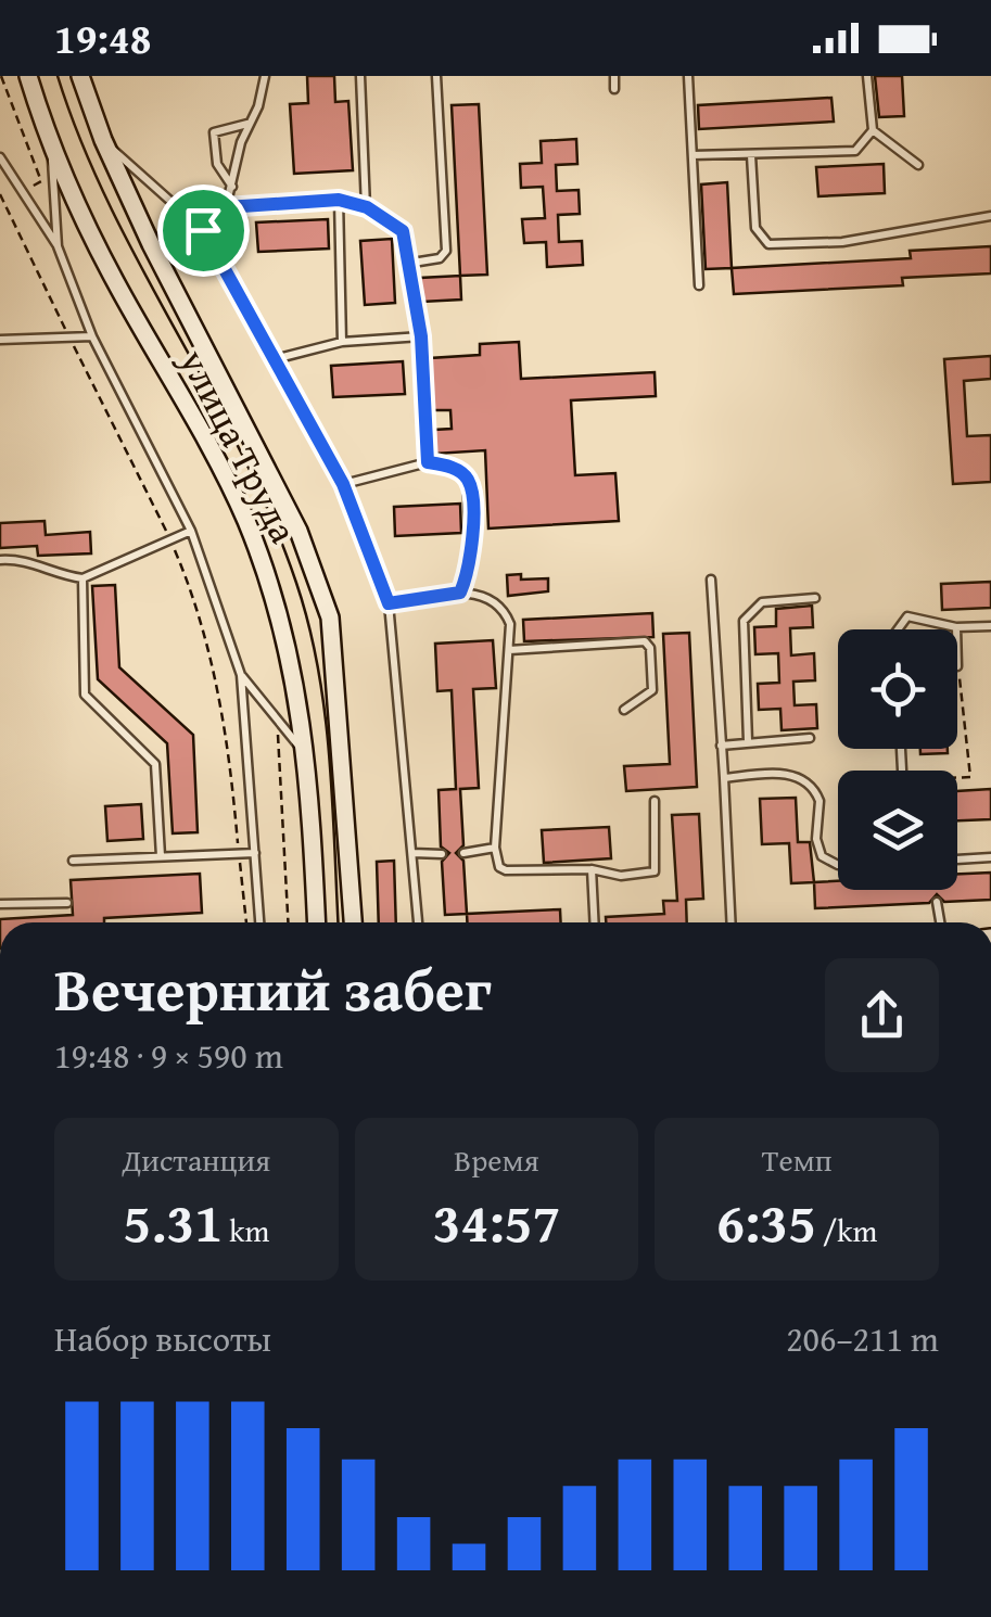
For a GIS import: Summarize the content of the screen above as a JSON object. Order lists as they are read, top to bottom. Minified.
{"streets":{"main road":["улица Труда"]},"page":{"status":"19:48","heading":["Вечерний забег","19:48 · 9 × 590 m"],"stats":[["Дистанция","5.31 km"],["Время","34:57"],["Темп","6:35 /km"]],"chart":["Набор высоты","206–211 m"]}}
